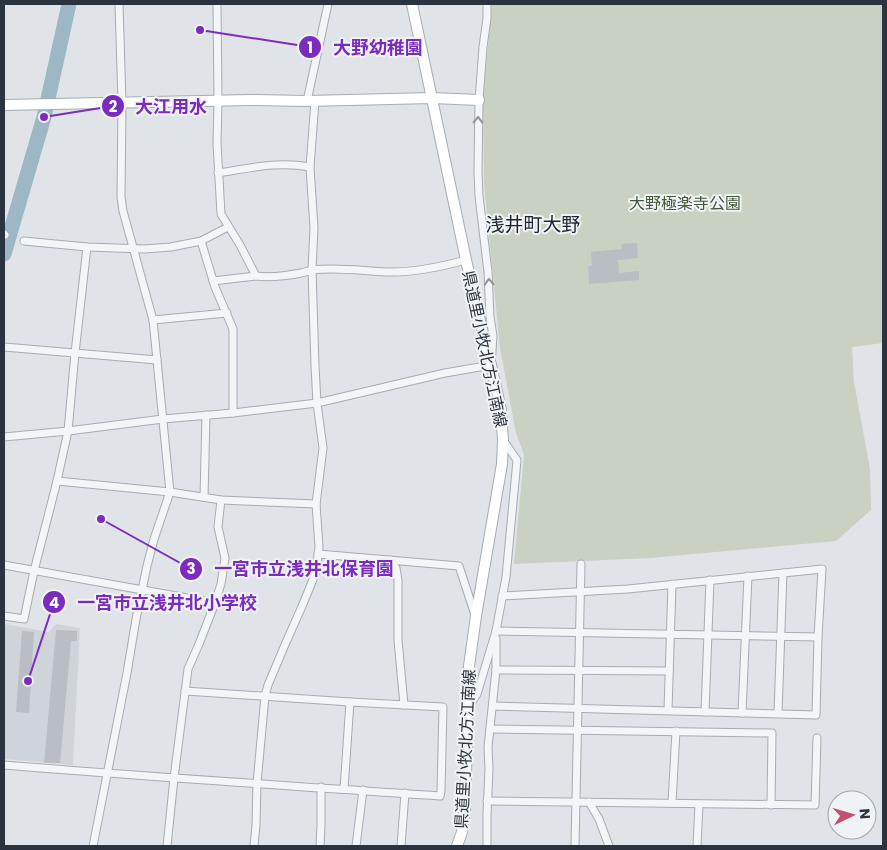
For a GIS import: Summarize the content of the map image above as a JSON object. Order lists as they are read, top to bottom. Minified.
{"streets":{"main road":["県道里小牧北方江南線"]},"districts":["浅井町大野"],"parks":["大野極楽寺公園"],"places":["大野幼稚園","大江用水","一宮市立浅井北保育園","一宮市立浅井北小学校"],"north":"right"}
